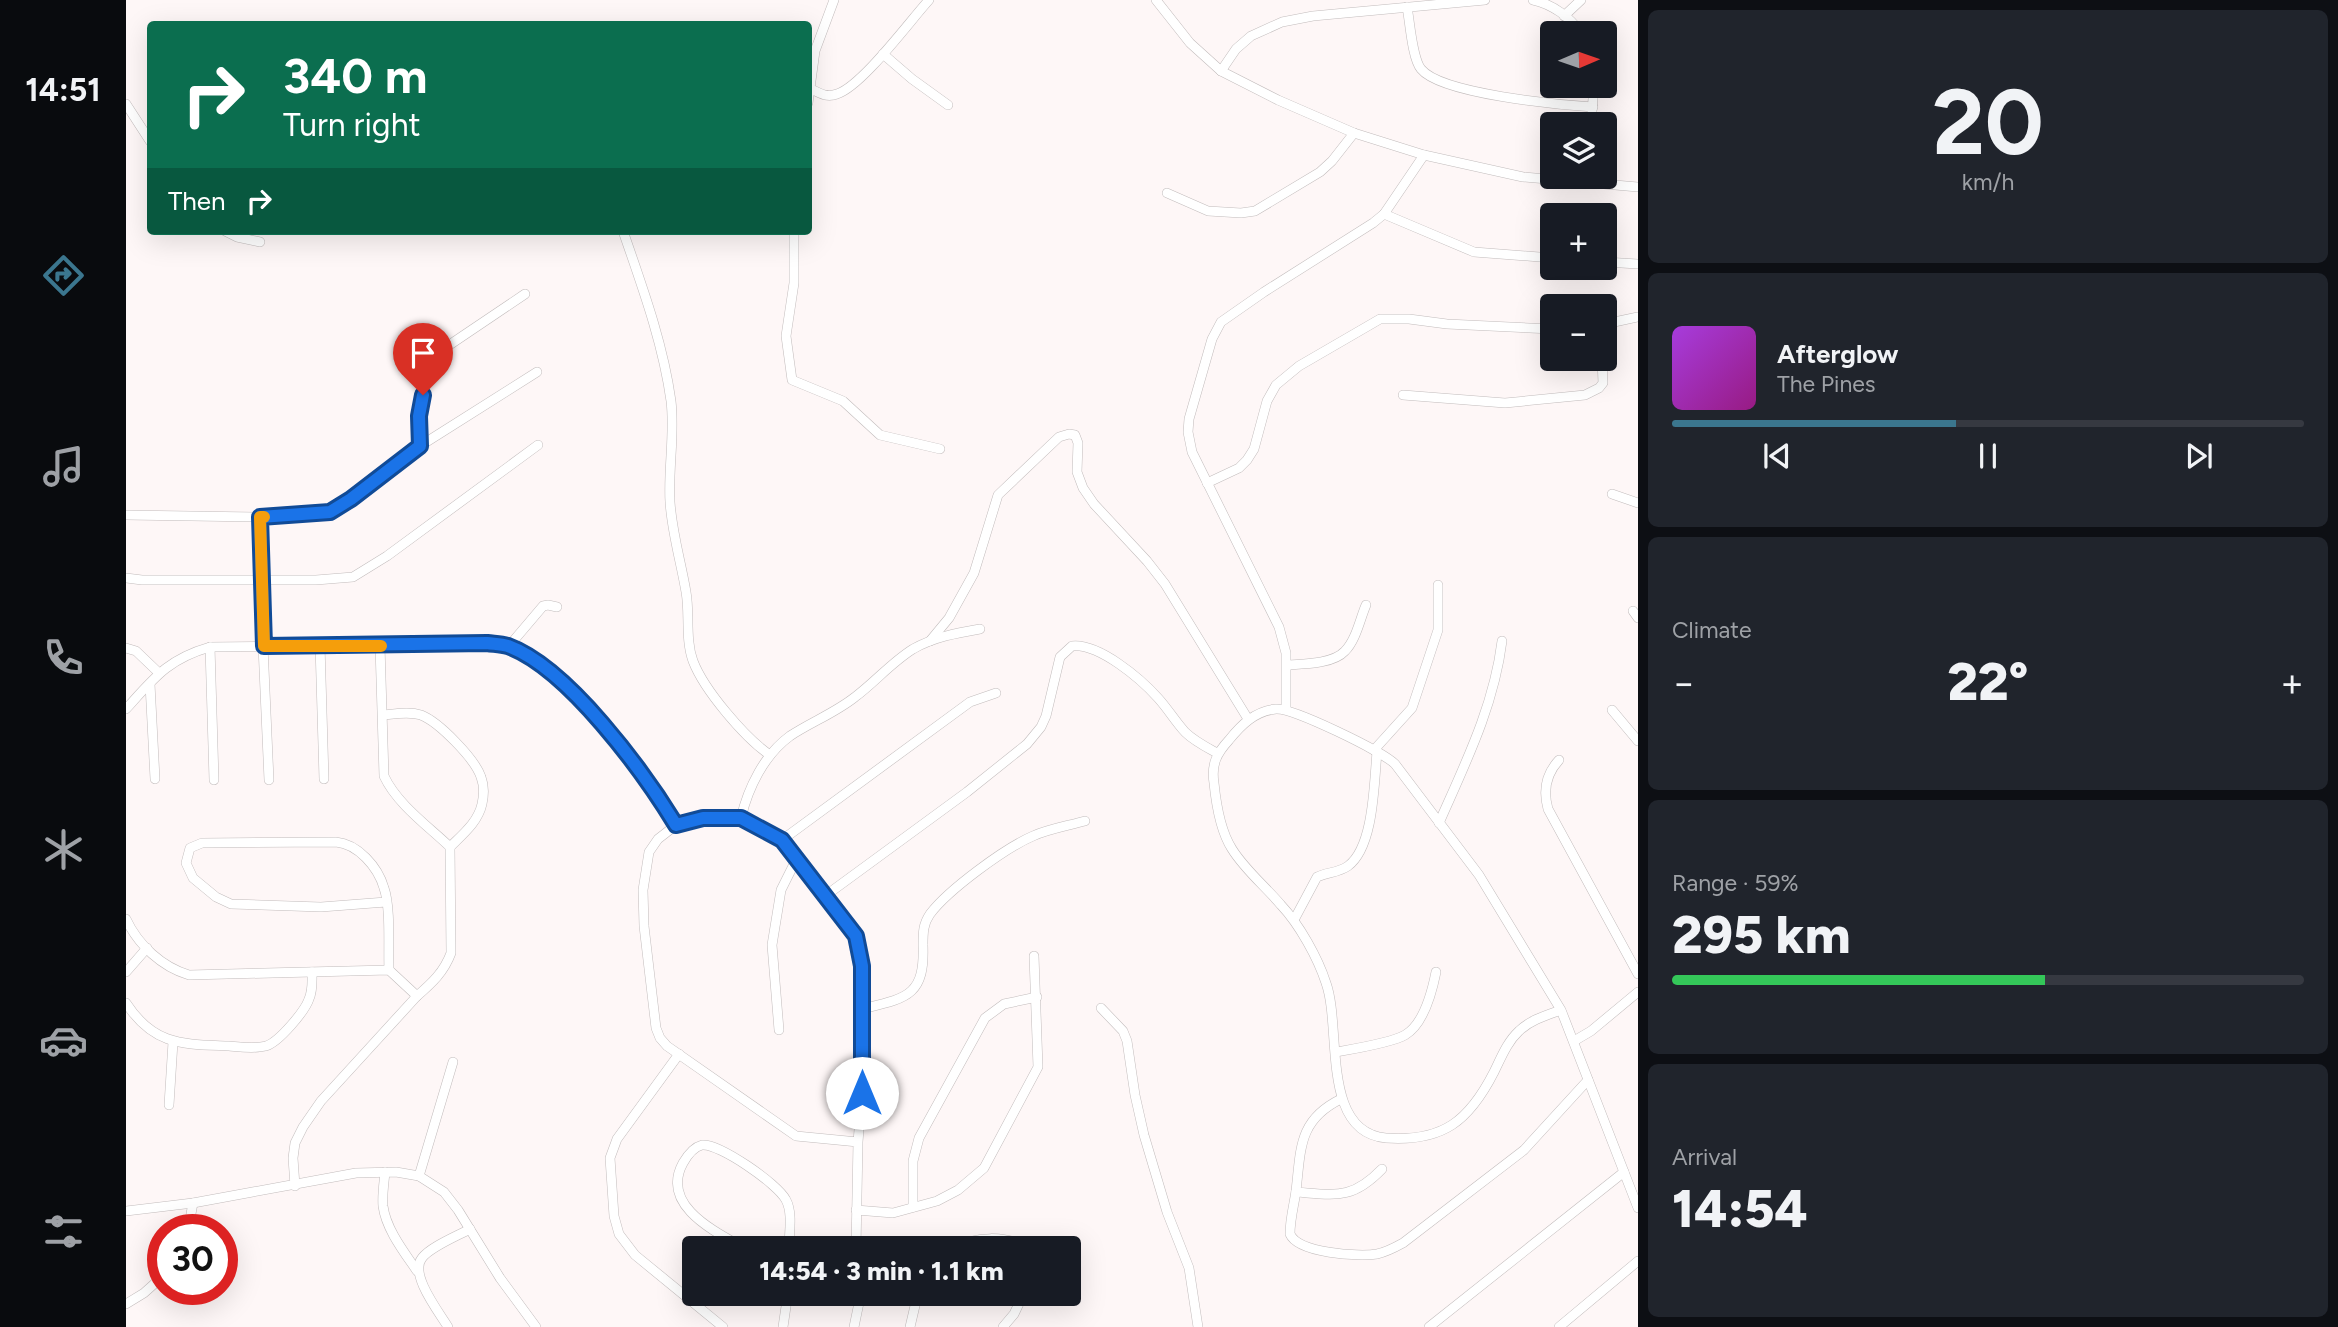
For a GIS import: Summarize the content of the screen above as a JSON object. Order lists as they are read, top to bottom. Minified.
{"north":"right","page":{"tabs":"14:51","tile":[["20","km/h"],"Climate",["Range · 59%","295 km"],["Arrival","14:54"]],"map_buttons":["+","−"],"turn":["340 m","Turn right"],"then":"Then","song":["Afterglow","The Pines"],"heat":["−","22°","+"],"limit":"30","trip":"14:54 · 3 min · 1.1 km"}}
